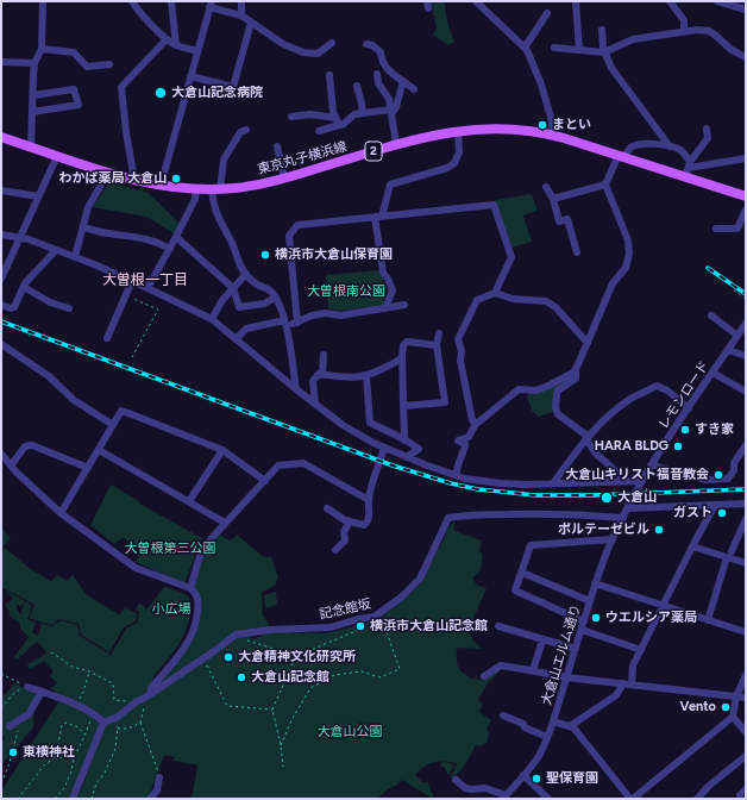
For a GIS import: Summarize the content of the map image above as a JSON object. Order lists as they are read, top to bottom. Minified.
{"streets":{"main road":["2","東京丸子横浜線"],"street":["レモンロード","記念館坂","大倉山エルム通り"]},"crossings":[["レモンロード","大倉山エルム通り"],["記念館坂","大倉山エルム通り"]],"districts":["大曽根一丁目"],"parks":["大曽根南公園","大曽根第三公園","小広場","大倉山公園"],"places":["大倉山記念病院","まとい","わかば薬局 大倉山","横浜市大倉山保育園","すき家","HARA BLDG","大倉山キリスト福音教会","大倉山","ガスト","ポルテーゼビル","ウエルシア薬局","横浜市大倉山記念館","大倉精神文化研究所","大倉山記念館","Vento","東横神社","聖保育園"]}
